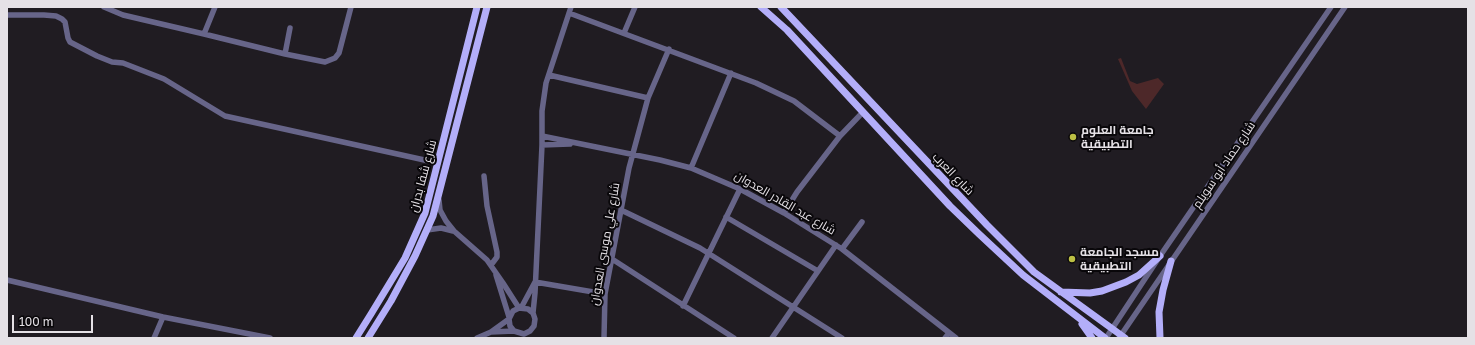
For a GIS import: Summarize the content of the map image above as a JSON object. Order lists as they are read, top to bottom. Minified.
{"streets":{"main road":["شارع العرب","شارع شفا بدران"],"street":["شارع حماد أبو سويلم","شارع عبد القادر العدوان","شارع علي موسى العدوان"]},"crossings":[["شارع حماد أبو سويلم","شارع العرب"],["شارع عبد القادر العدوان","شارع علي موسى العدوان"]],"places":["جامعة العلوم التطبيقية","مسجد الجامعة التطبيقية"],"scale_bar":"100 m"}
